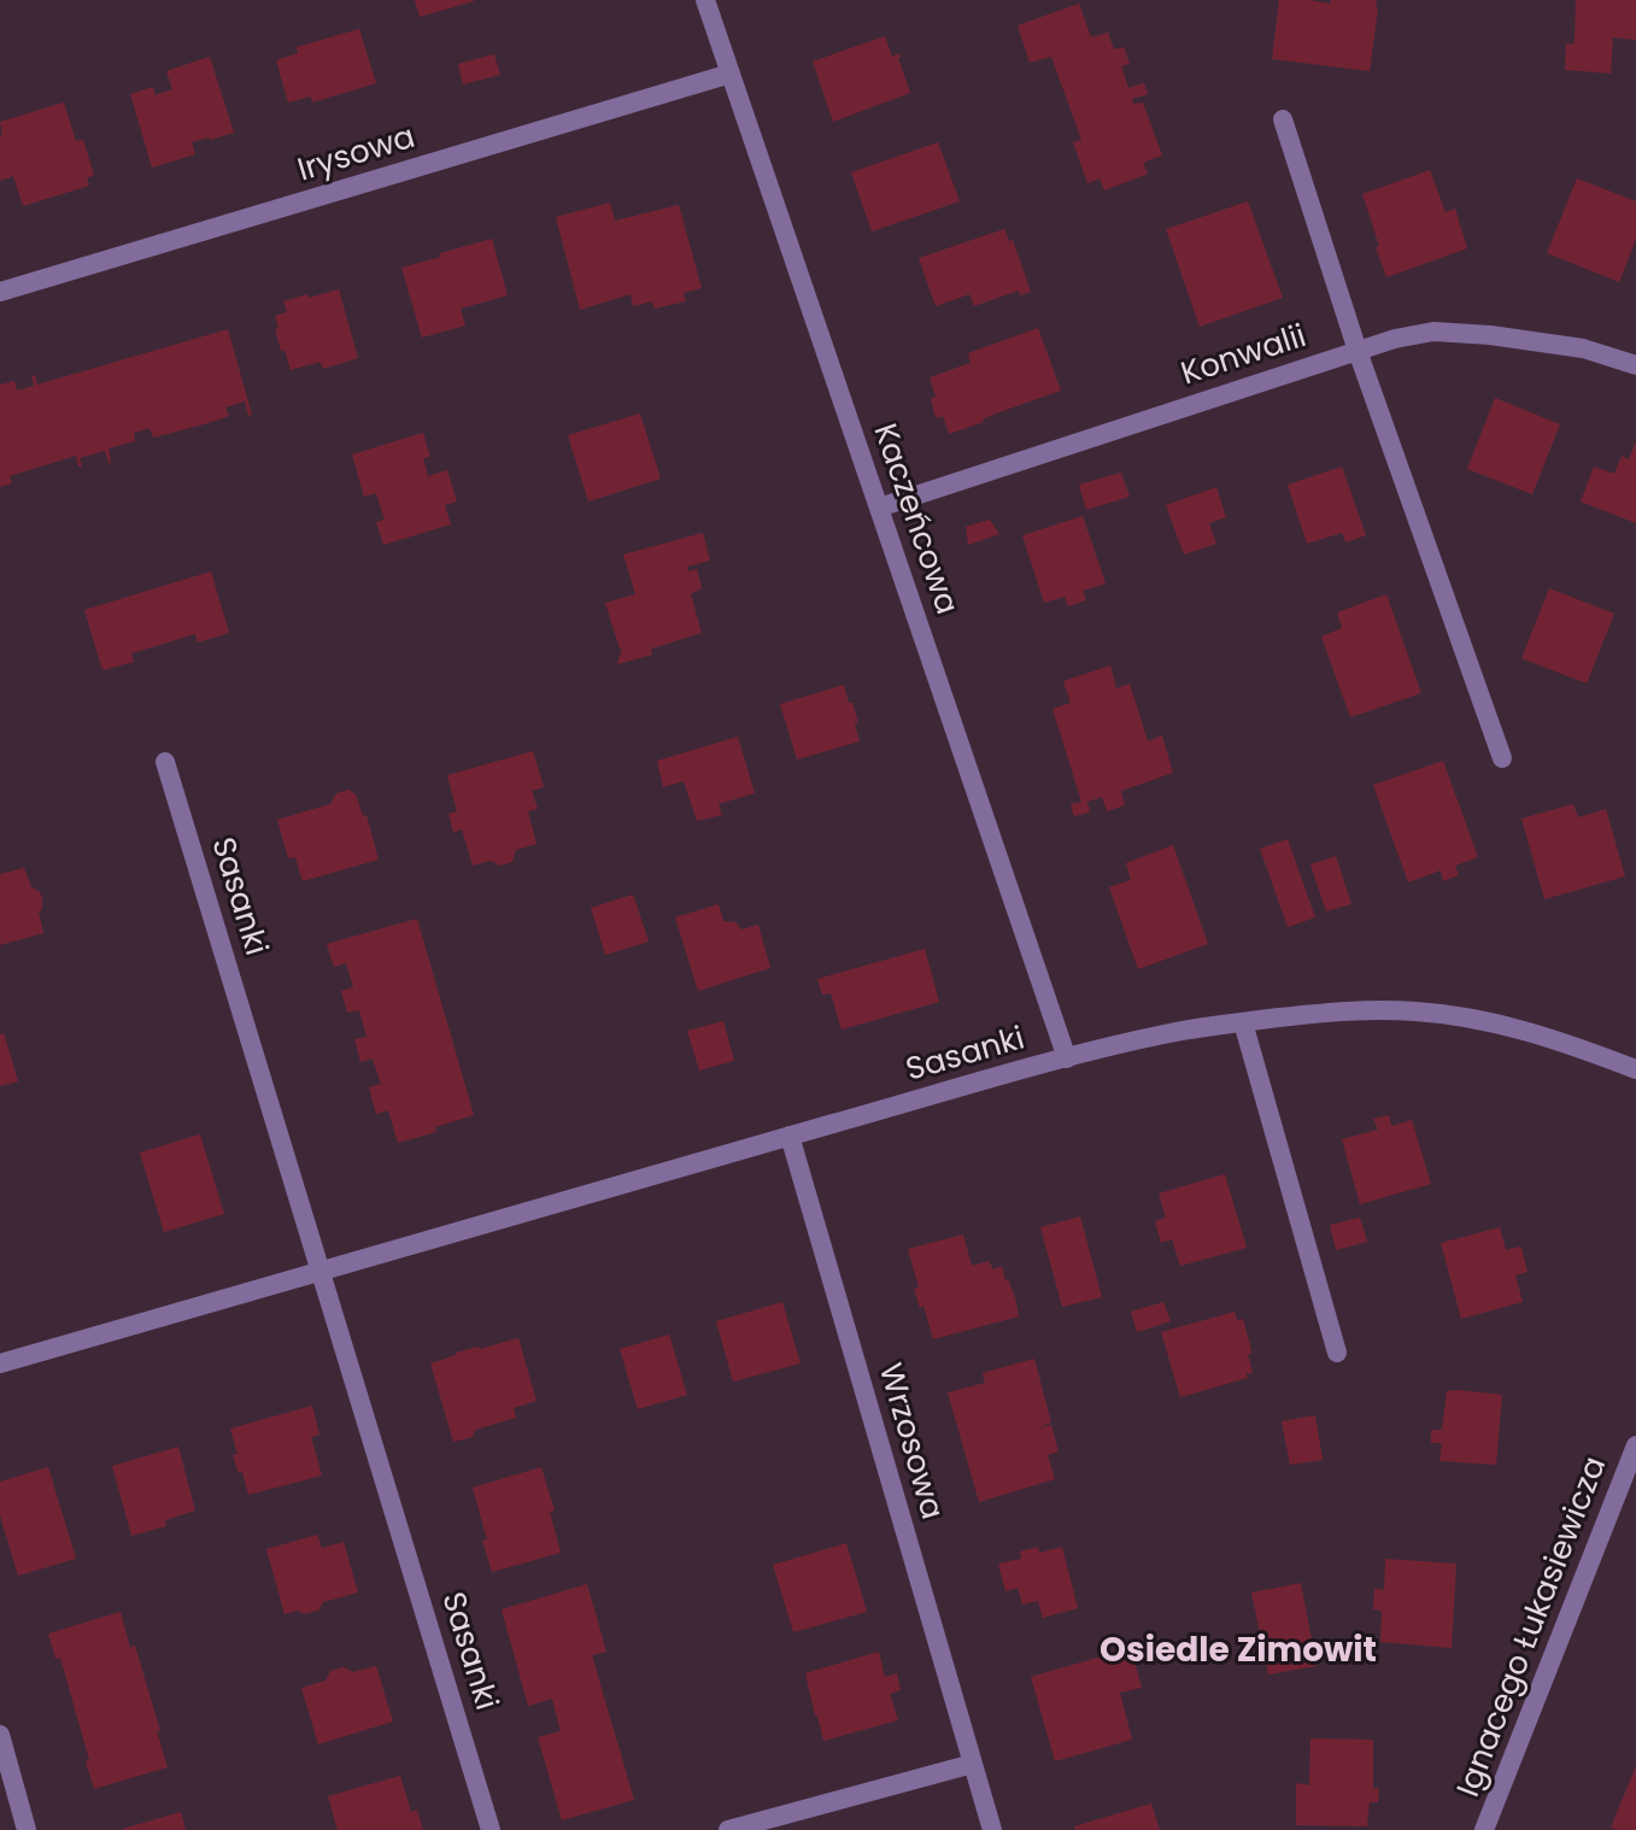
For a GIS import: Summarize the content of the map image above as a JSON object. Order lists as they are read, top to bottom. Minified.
{"streets":{"street":["Irysowa","Konwalii","Kaczeńcowa","Sasanki","Wrzosowa","Ignacego Łukasiewicza"]},"crossings":[["Irysowa","Kaczeńcowa"],["Konwalii","Kaczeńcowa"],["Kaczeńcowa","Sasanki"],["Sasanki","Wrzosowa"]],"districts":["Osiedle Zimowit"]}
